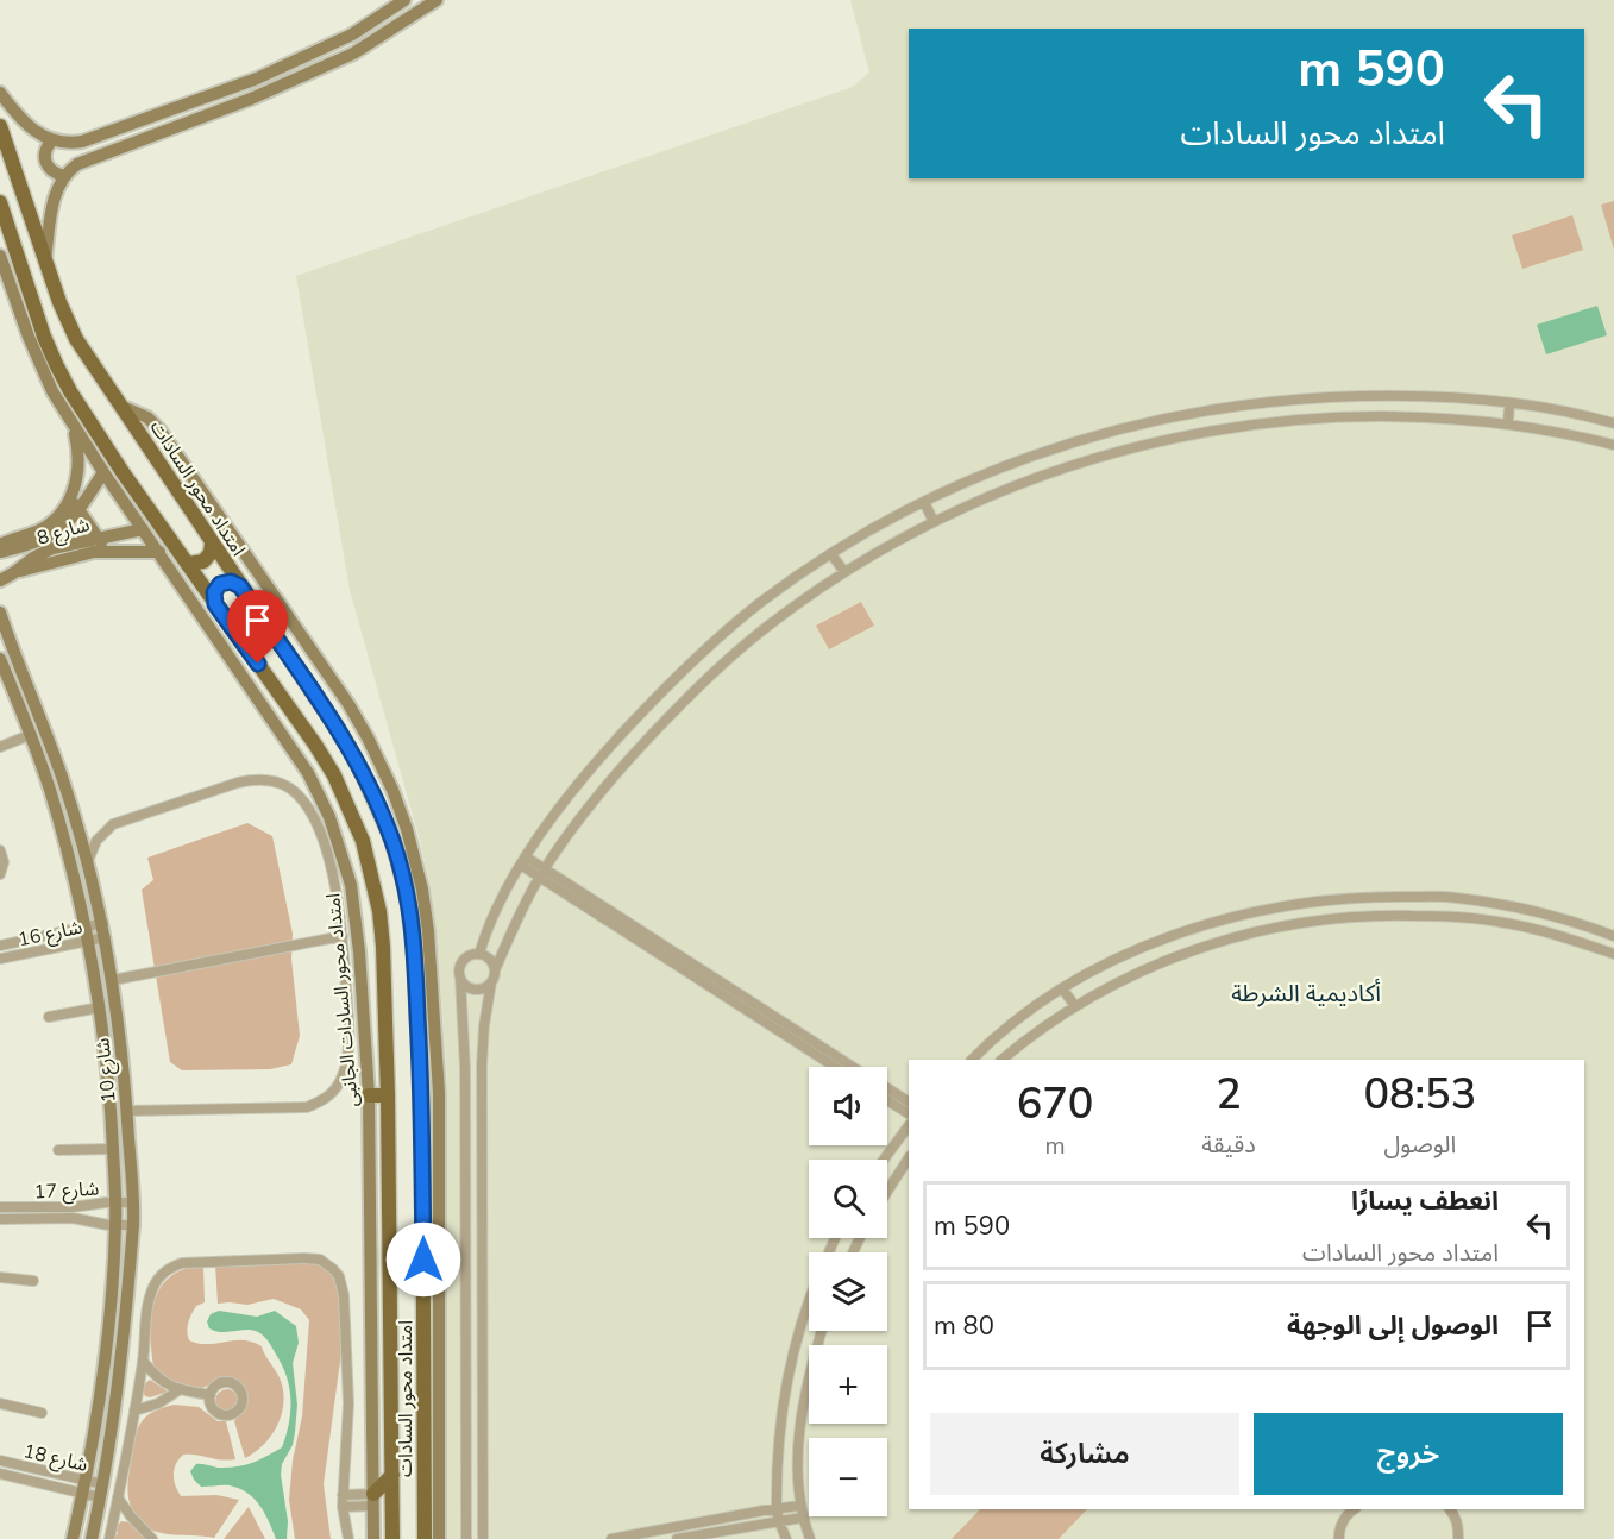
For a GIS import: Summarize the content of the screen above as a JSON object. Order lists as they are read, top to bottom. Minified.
{"streets":{"main road":["امتداد محور السادات"],"street":["شارع 8","شارع 16","امتداد محور السادات الجانبى","شارع 10","شارع 17","شارع 18"]},"crossings":[["شارع 8","امتداد محور السادات الجانبى"],["شارع 16","شارع 10"],["شارع 10","شارع 17"],["شارع 10","شارع 18"]],"districts":["أكاديمية الشرطة"],"page":{"turn":["590 m","امتداد محور السادات"],"eta":["08:53","الوصول","2","دقيقة","670","m"],"map_buttons":["+","−"],"list":[{"name":"انعطف يسارًا","note":"امتداد محور السادات","value":"590 m"},{"name":"الوصول إلى الوجهة","value":"80 m"}],"buttons":["خروج","مشاركة"]}}
